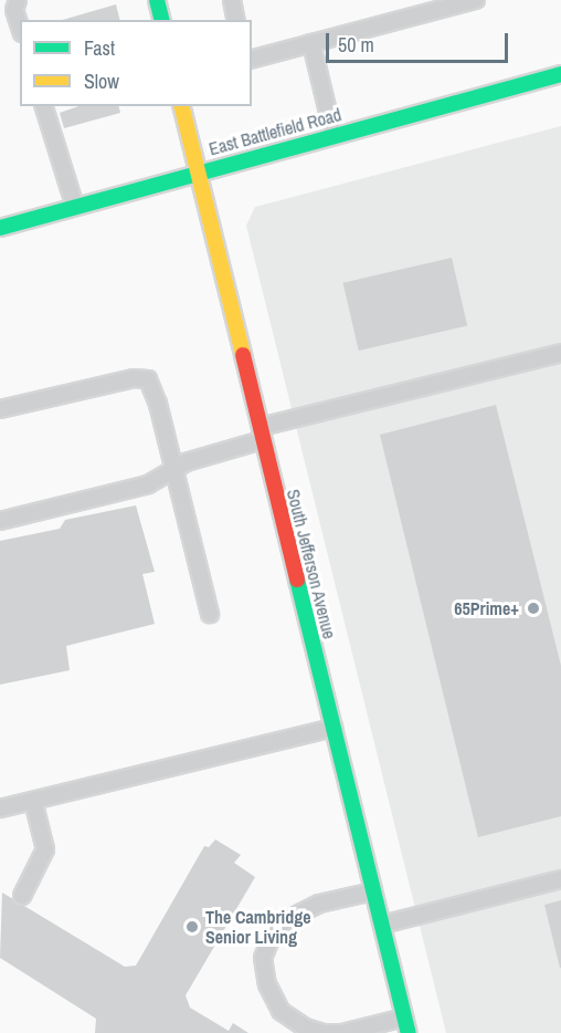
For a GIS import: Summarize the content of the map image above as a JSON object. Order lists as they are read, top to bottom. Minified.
{"streets":{"street":["East Battlefield Road","South Jefferson Avenue"]},"crossings":[["East Battlefield Road","South Jefferson Avenue"]],"places":["65Prime+","The Cambridge Senior Living"],"legend":["Fast","Slow"],"scale_bar":"50 m"}
